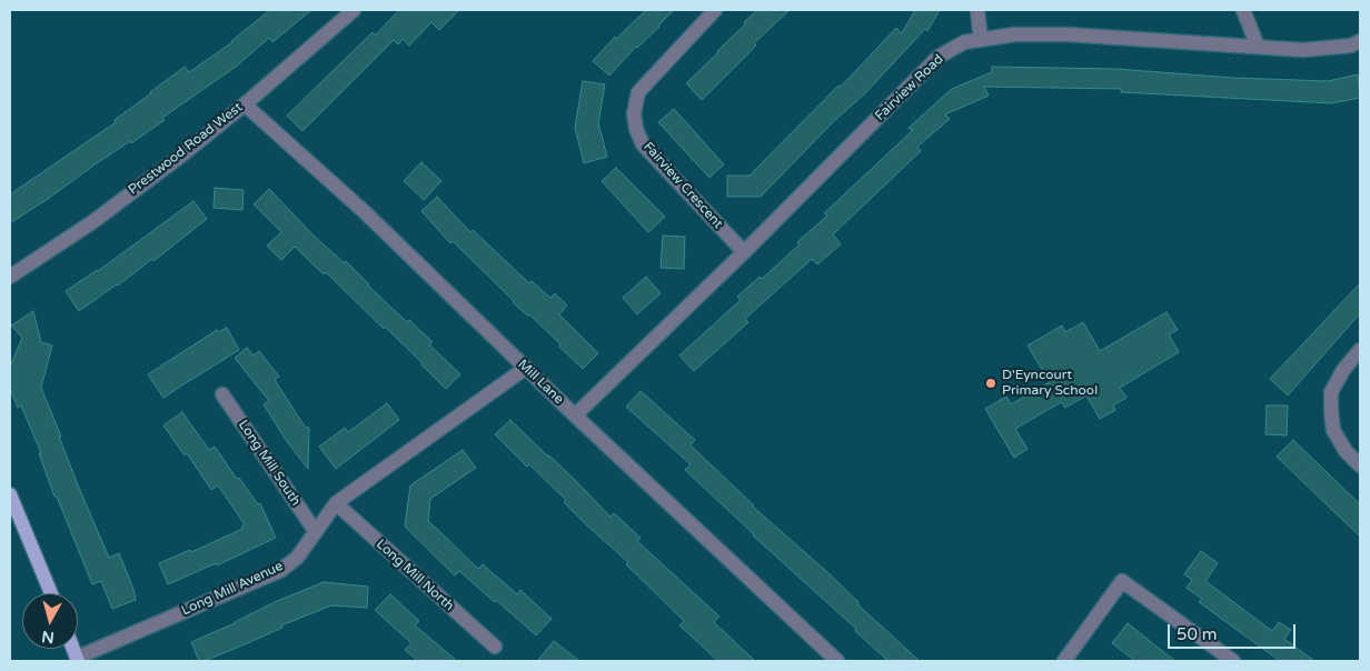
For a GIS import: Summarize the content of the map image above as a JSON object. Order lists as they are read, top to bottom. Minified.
{"streets":{"street":["Fairview Road","Prestwood Road West","Fairview Crescent","Mill Lane","Long Mill South","Long Mill North","Long Mill Avenue"]},"crossings":[["Fairview Road","Fairview Crescent"],["Fairview Road","Mill Lane"],["Prestwood Road West","Mill Lane"],["Mill Lane","Long Mill Avenue"],["Long Mill South","Long Mill Avenue"],["Long Mill North","Long Mill Avenue"]],"places":["D'Eyncourt Primary School"],"scale_bar":"50 m","north":"bottom"}
